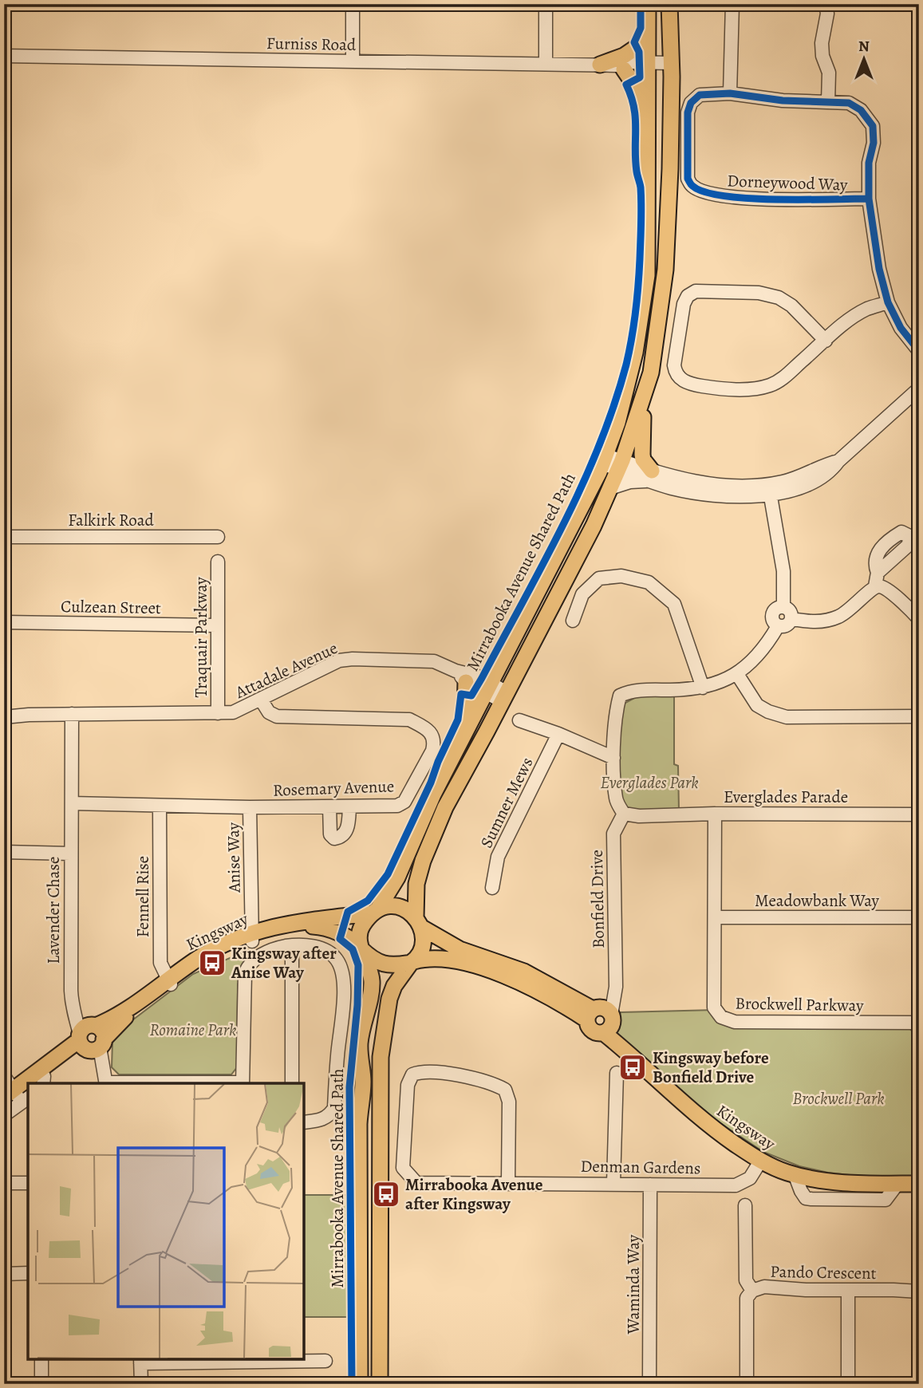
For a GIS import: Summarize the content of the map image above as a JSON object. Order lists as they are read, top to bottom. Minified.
{"streets":{"main road":["Kingsway"],"street":["Furniss Road","Dorneywood Way","Falkirk Road","Culzean Street","Traquair Parkway","Attadale Avenue","Rosemary Avenue","Everglades Parade","Sumner Mews","Anise Way","Fennell Rise","Bonfield Drive","Meadowbank Way","Lavender Chase","Brockwell Parkway","Denman Gardens","Pando Crescent","Waminda Way"],"cycle path":["Mirrabooka Avenue Shared Path"]},"crossings":[["Culzean Street","Traquair Parkway"],["Traquair Parkway","Attadale Avenue"],["Attadale Avenue","Rosemary Avenue"],["Attadale Avenue","Lavender Chase"],["Rosemary Avenue","Anise Way"],["Rosemary Avenue","Fennell Rise"],["Rosemary Avenue","Lavender Chase"],["Everglades Parade","Bonfield Drive"],["Everglades Parade","Brockwell Parkway"],["Anise Way","Kingsway"],["Fennell Rise","Kingsway"],["Bonfield Drive","Kingsway"],["Meadowbank Way","Brockwell Parkway"],["Lavender Chase","Kingsway"],["Kingsway","Denman Gardens"],["Denman Gardens","Waminda Way"]],"parks":["Everglades Park","Romaine Park","Brockwell Park"],"places":{"bus stop":["Kingsway after Anise Way","Kingsway before Bonfield Drive","Mirrabooka Avenue after Kingsway"]},"north":"top"}
